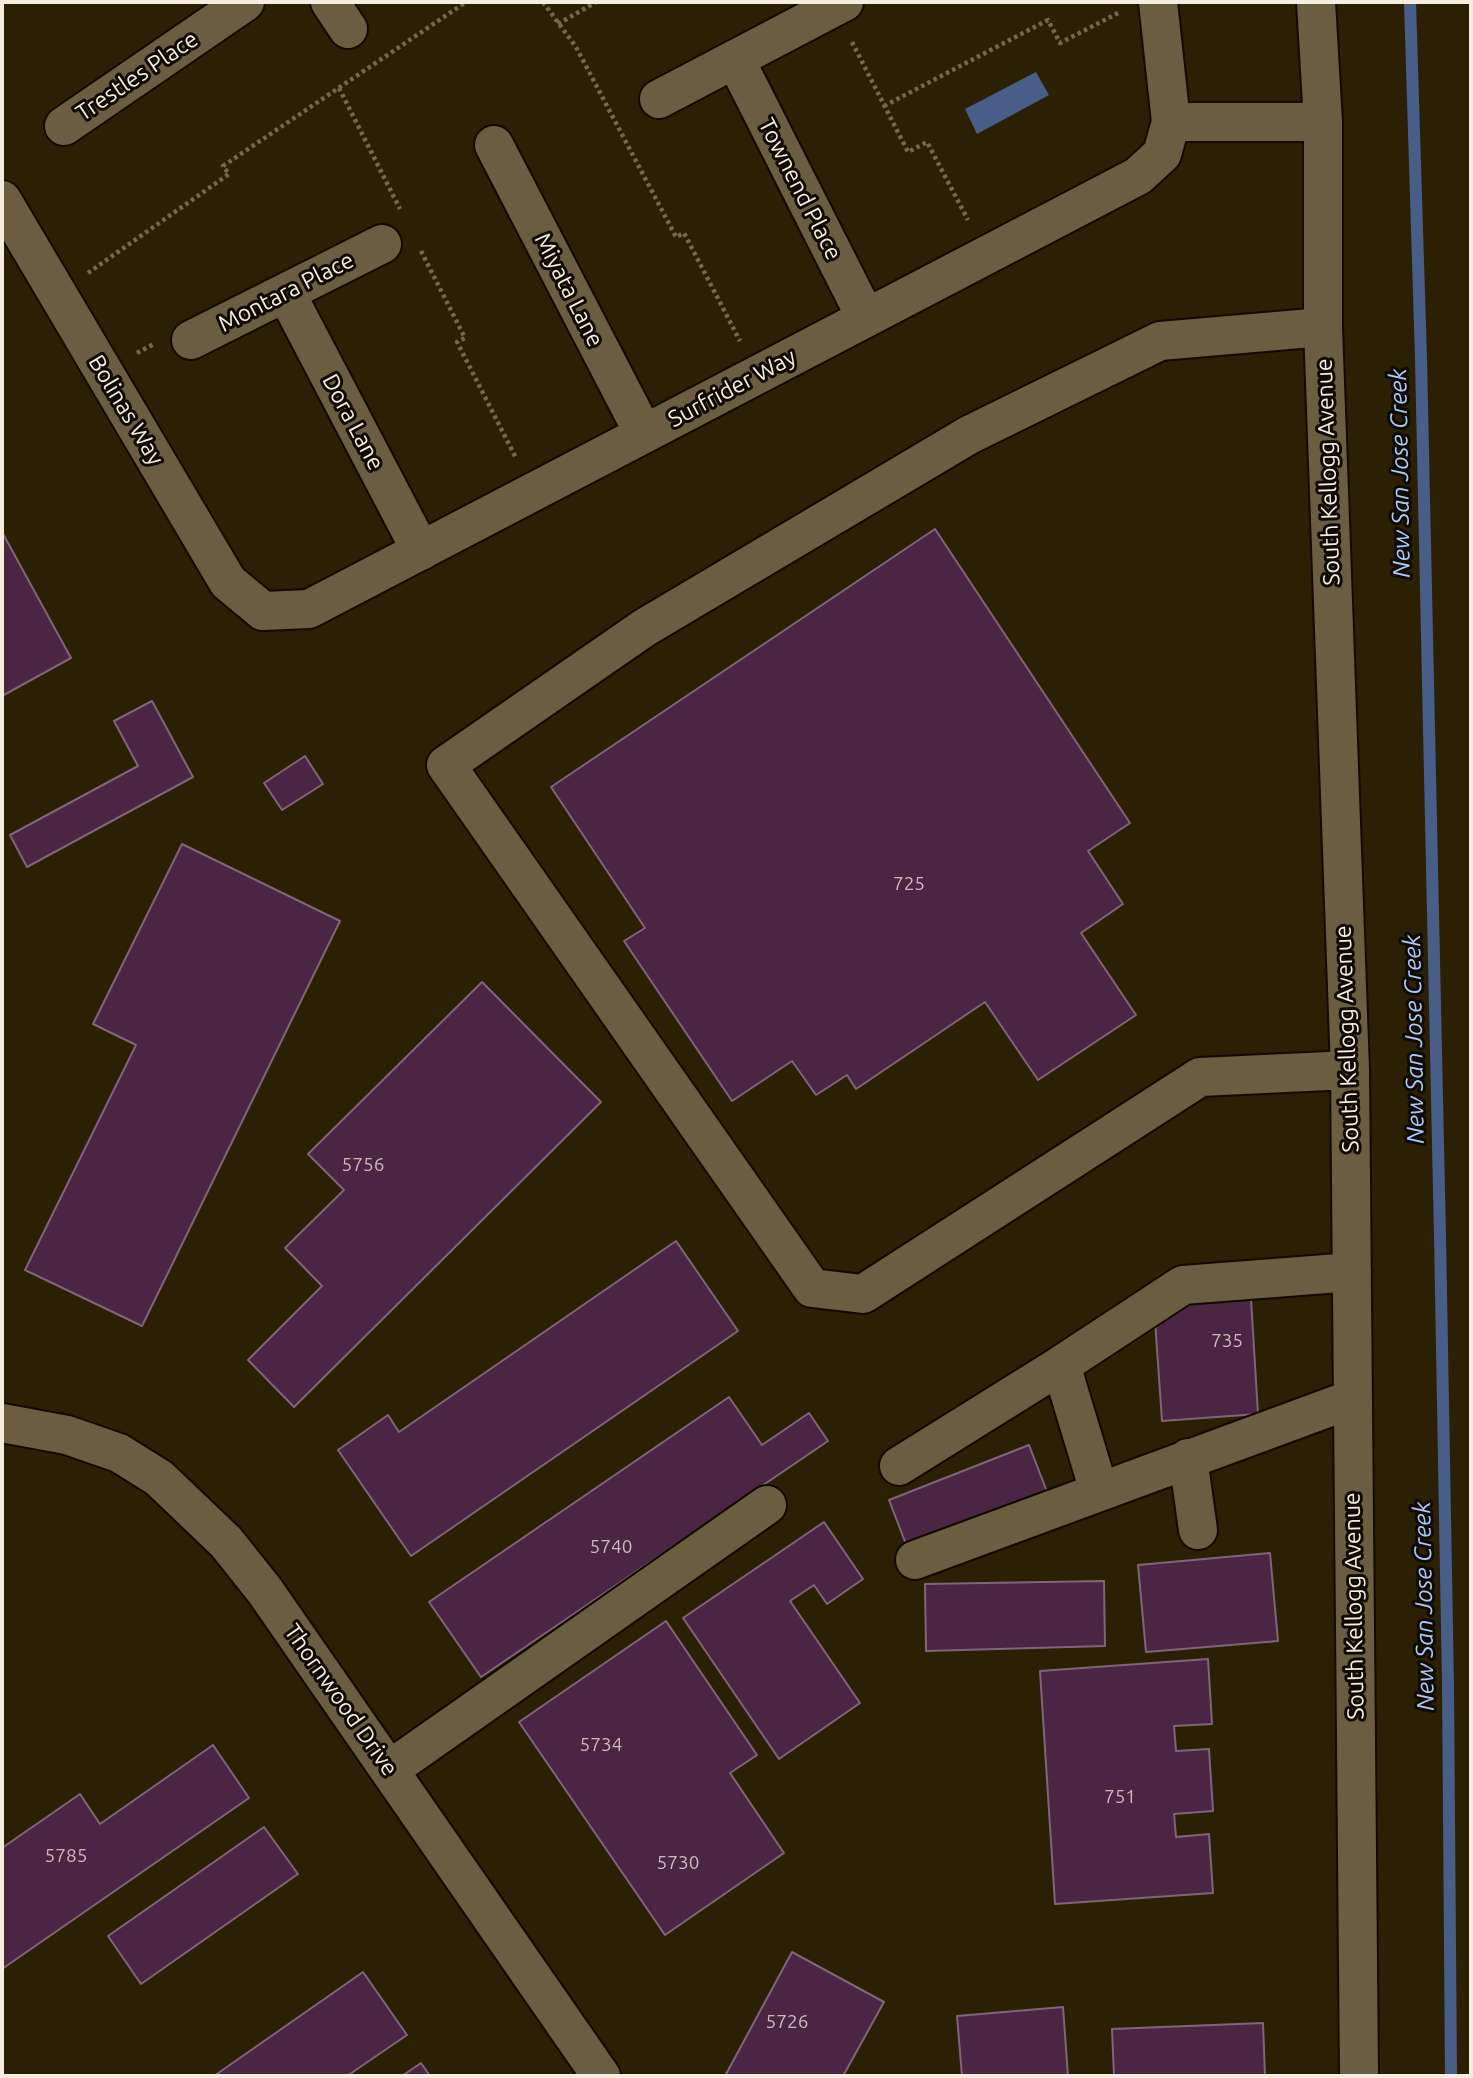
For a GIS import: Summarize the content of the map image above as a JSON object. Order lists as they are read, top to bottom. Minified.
{"streets":{"street":["Trestles Place","Townend Place","Miyata Lane","Montara Place","Surfrider Way","Bolinas Way","Dora Lane","South Kellogg Avenue","Thornwood Drive"]},"crossings":[["Townend Place","Surfrider Way"],["Miyata Lane","Surfrider Way"],["Montara Place","Dora Lane"],["Surfrider Way","Bolinas Way"],["Surfrider Way","Dora Lane"]],"water":["New San Jose Creek"],"house_numbers":["725","5756","735","5740","5734","751","5785","5730","5726"]}
